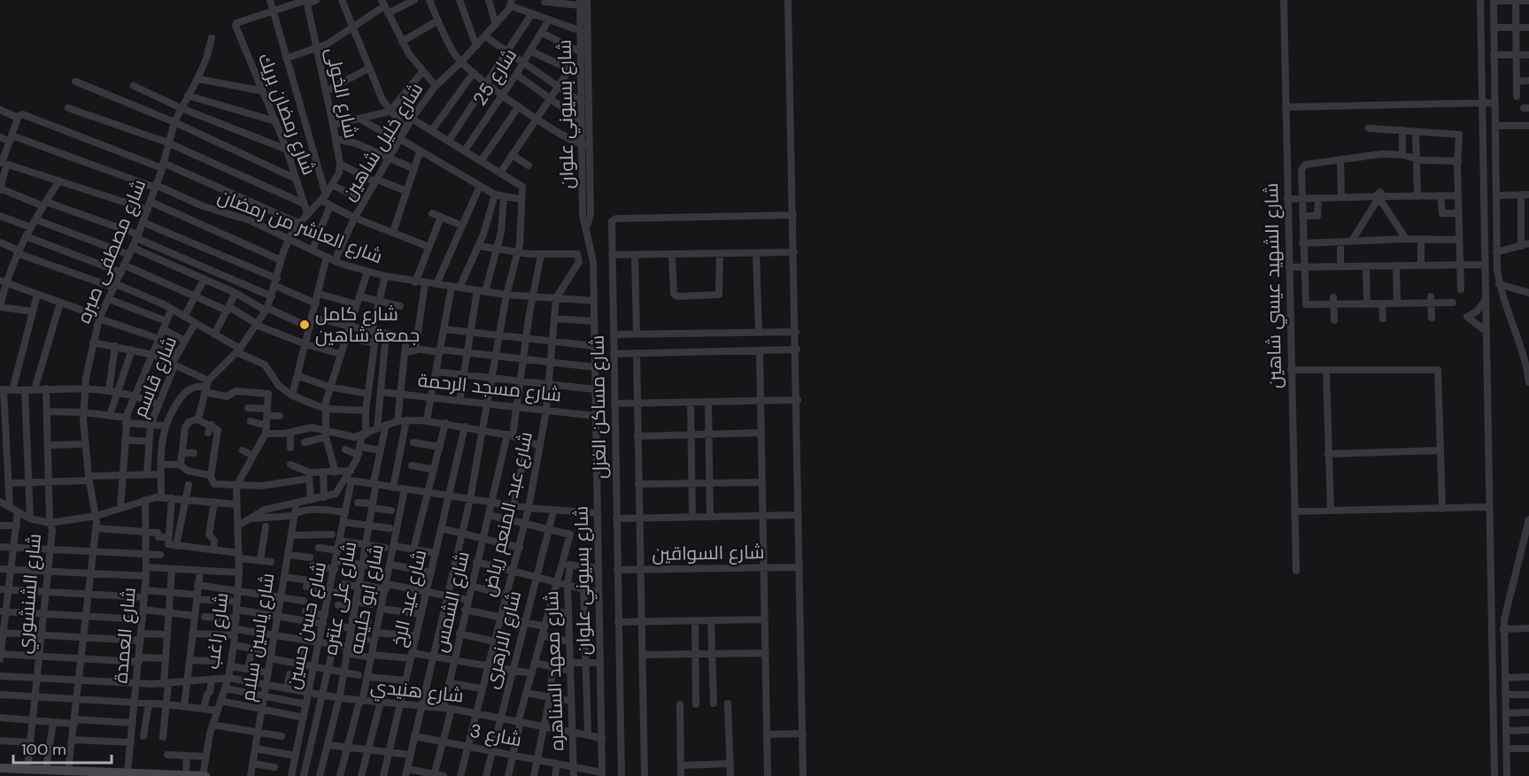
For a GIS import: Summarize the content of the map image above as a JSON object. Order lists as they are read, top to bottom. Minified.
{"streets":{"street":["شارع 25","شارع الخولى","شارع رمضان بريك","شارع بسيوني علوان","شارع خليل شاهين","شارع العاشر من رمضان","شارع مصطفى صبره","شارع الشهيد عيسي شاهين","شارع قاسم","شارع مسجد الرحمة","شارع مساكن الغزل","شارع عبد المنعم رياض","شارع السواقين","شارع الشنشوري","شارع على عنتره","شارع عيد الرخ","شارع ابو حليمه","شارع الشمس","شارع حسن حسين","شارع راغب","شارع العمدة","شارع ياسين سلام","شارع الازهرى","شارع معهد السناهره","شارع هنيدي","شارع 3"]},"crossings":[["شارع الخولى","شارع رمضان بريك"],["شارع الخولى","شارع العاشر من رمضان"],["شارع بسيوني علوان","شارع العاشر من رمضان"],["شارع بسيوني علوان","شارع مسجد الرحمة"],["شارع بسيوني علوان","شارع هنيدي"],["شارع بسيوني علوان","شارع 3"],["شارع خليل شاهين","شارع العاشر من رمضان"],["شارع العاشر من رمضان","شارع مصطفى صبره"],["شارع العاشر من رمضان","شارع عبد المنعم رياض"],["شارع العاشر من رمضان","شارع الشمس"],["شارع مصطفى صبره","شارع هنيدي"],["شارع مسجد الرحمة","شارع عبد المنعم رياض"],["شارع مسجد الرحمة","شارع الشمس"],["شارع مساكن الغزل","شارع السواقين"],["شارع عبد المنعم رياض","شارع هنيدي"],["شارع عبد المنعم رياض","شارع 3"],["شارع الشنشوري","شارع هنيدي"],["شارع على عنتره","شارع هنيدي"],["شارع عيد الرخ","شارع هنيدي"],["شارع ابو حليمه","شارع هنيدي"],["شارع الشمس","شارع هنيدي"],["شارع حسن حسين","شارع هنيدي"],["شارع راغب","شارع هنيدي"],["شارع العمدة","شارع هنيدي"],["شارع ياسين سلام","شارع هنيدي"],["شارع الازهرى","شارع هنيدي"],["شارع الازهرى","شارع 3"],["شارع معهد السناهره","شارع هنيدي"],["شارع معهد السناهره","شارع 3"]],"places":["شارع كامل جمعة شاهين"],"scale_bar":"100 m"}
